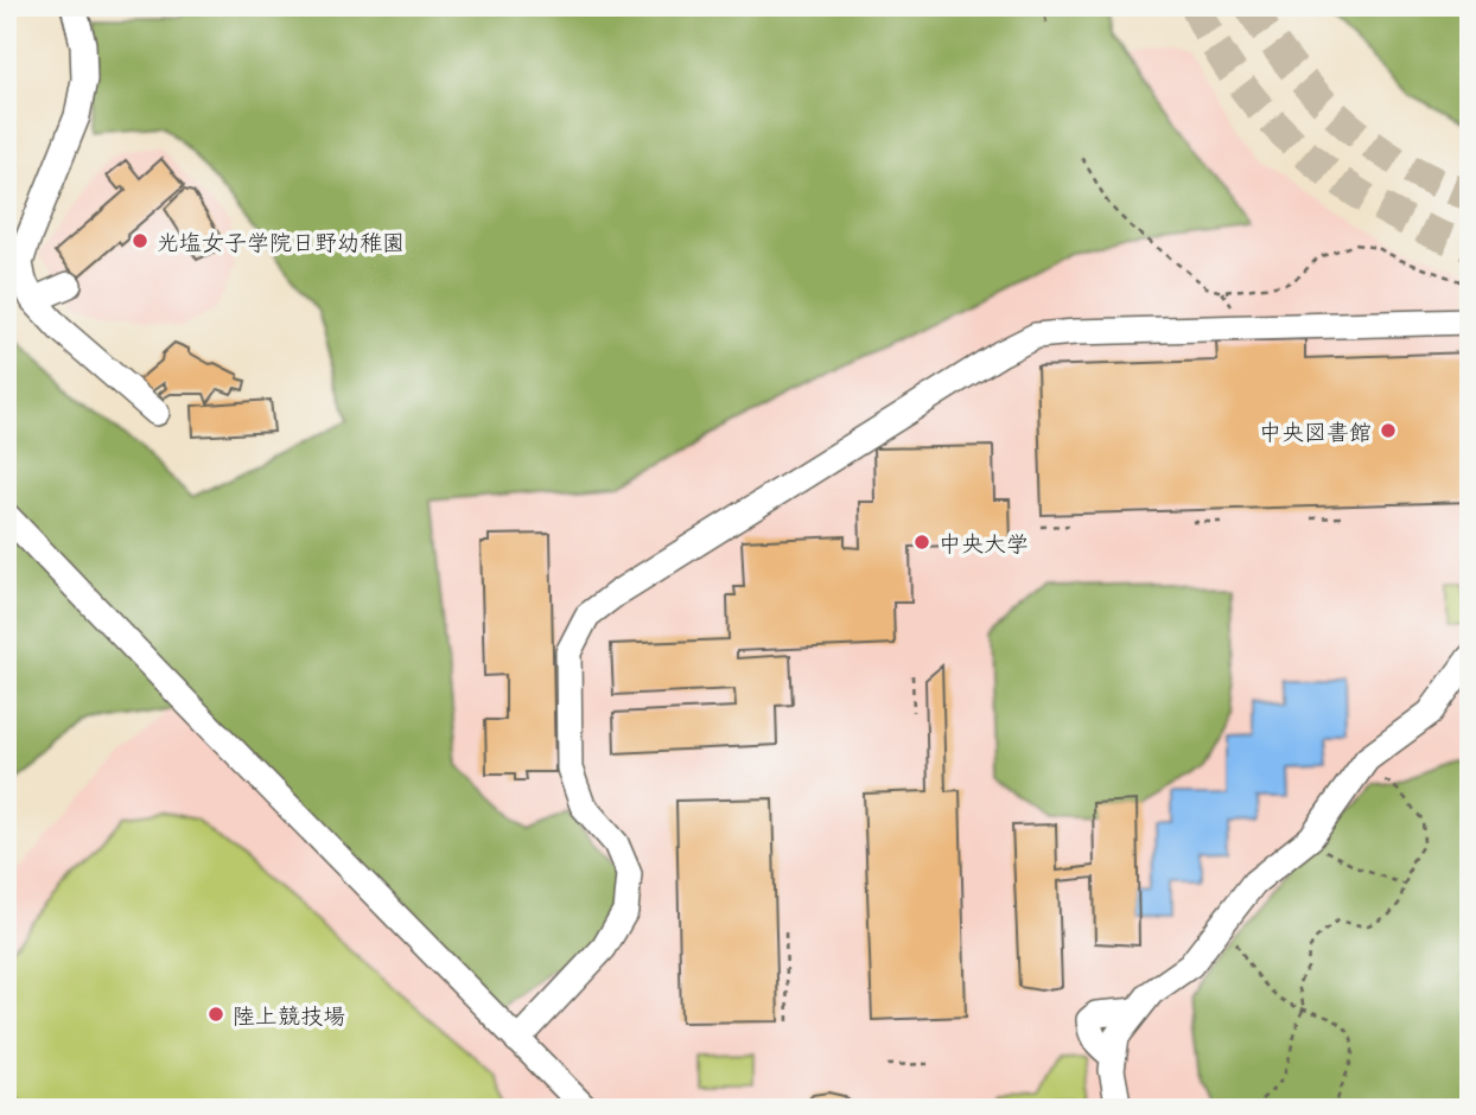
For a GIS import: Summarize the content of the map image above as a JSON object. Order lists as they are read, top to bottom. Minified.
{"places":["光塩女子学院日野幼稚園","中央図書館","中央大学","陸上競技場"]}
